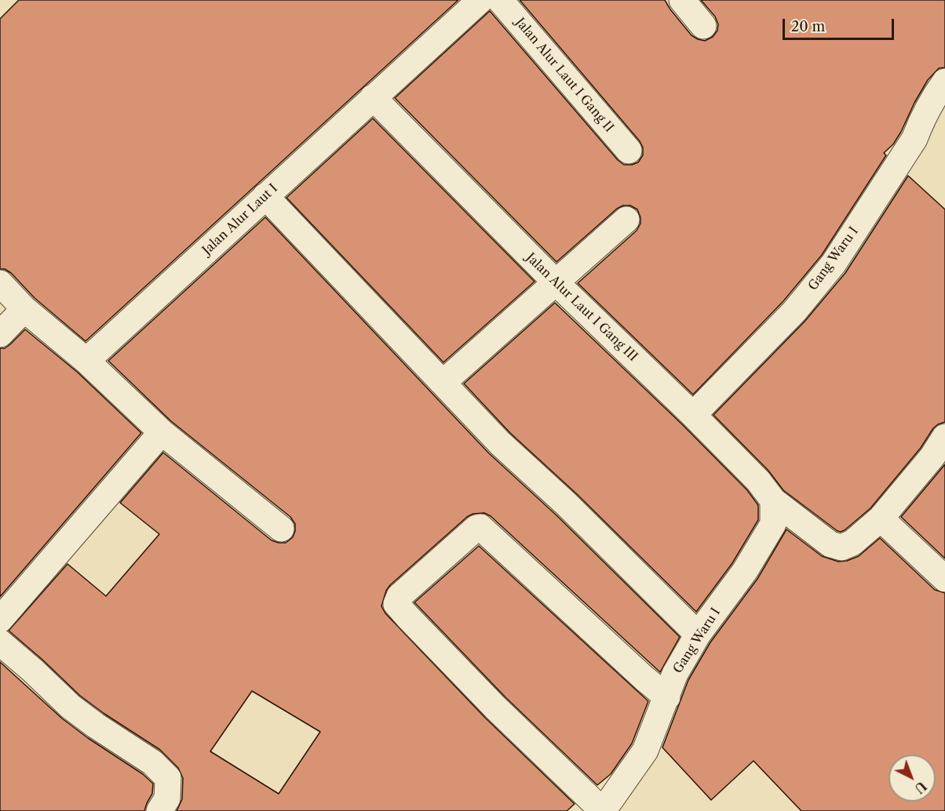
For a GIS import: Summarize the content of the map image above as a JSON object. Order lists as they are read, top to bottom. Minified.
{"streets":{"street":["Jalan Alur Laut I Gang II","Jalan Alur Laut I","Gang Waru I","Jalan Alur Laut I Gang III"]},"crossings":[["Jalan Alur Laut I","Jalan Alur Laut I Gang III"],["Gang Waru I","Jalan Alur Laut I Gang III"]],"scale_bar":"20 m","north":"bottom right"}
